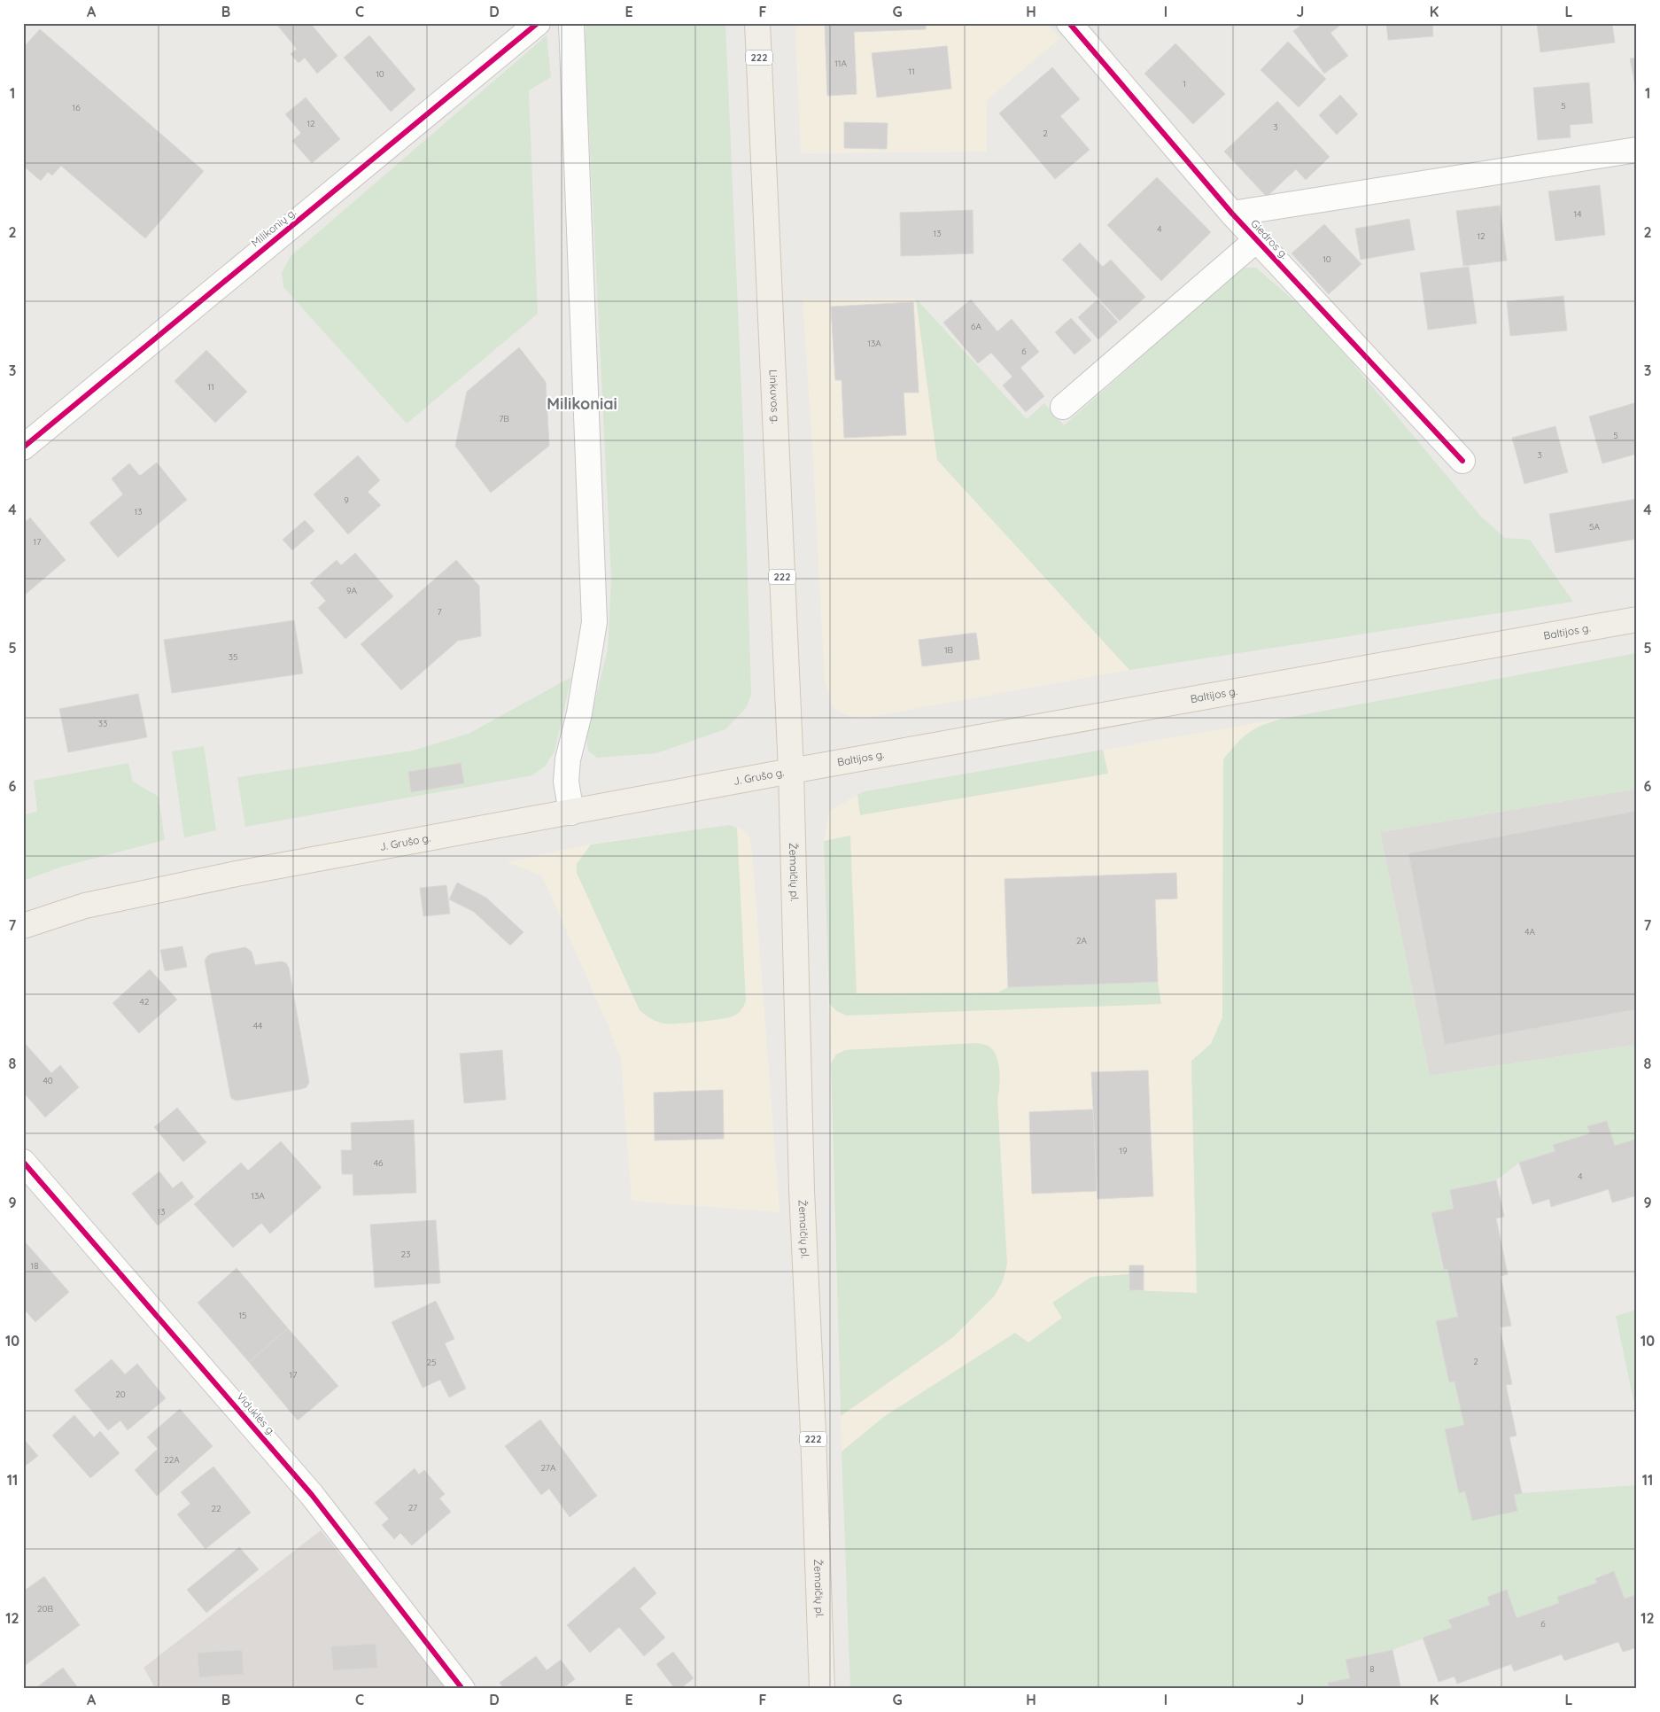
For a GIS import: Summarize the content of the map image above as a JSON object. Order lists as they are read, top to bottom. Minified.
{"streets":{"main road":["222","Linkuvos g.","Baltijos g.","J. Grušo g.","Žemaičių pl."],"street":["Milikonių g.","Giedros g.","Viduklės g."]},"crossings":[["Linkuvos g.","Baltijos g."],["Linkuvos g.","J. Grušo g."],["Linkuvos g.","Žemaičių pl."],["Baltijos g.","J. Grušo g."],["Baltijos g.","Žemaičių pl."],["J. Grušo g.","Žemaičių pl."]],"districts":["Milikoniai"],"house_numbers":["11A","11","10","1","5","16","12","3","2","14","4","13","12","10","6A","13A","6","11","7B","5","3","9","13","5A","17","9A","7","1B","35","33","4A","2A","42","44","40","19","46","4","13A","13","23","18","15","2","25","17","20","22A","27A","27","22","20B","6","8"],"grid":{"columns":["A","B","C","D","E","F","G","H","I","J","K","L"],"rows":["1","2","3","4","5","6","7","8","9","10","11","12"]}}
